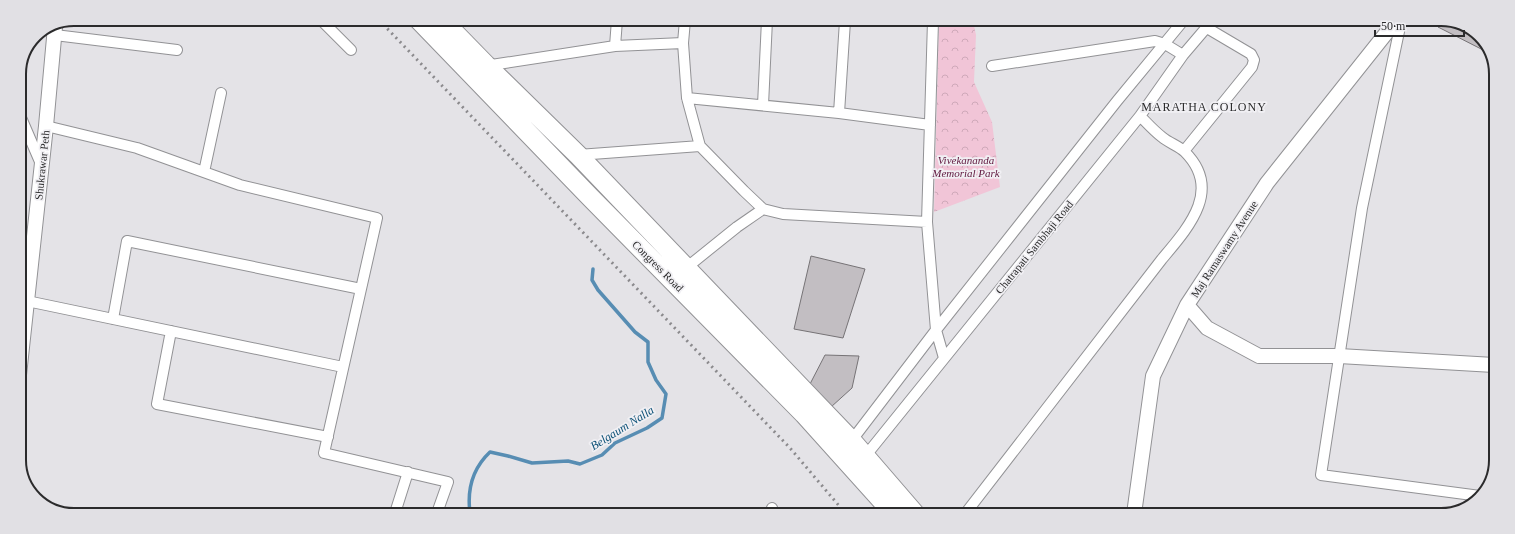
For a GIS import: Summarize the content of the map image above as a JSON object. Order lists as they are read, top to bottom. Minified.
{"streets":{"highway":["Congress Road"],"street":["Shukrawar Peth","Chatrapati Sambhaji Road","Maj Ramaswamy Avenue"]},"crossings":[["Chatrapati Sambhaji Road","Congress Road"]],"districts":["MARATHA COLONY"],"water":["Belgaum Nalla"],"parks":["Vivekananda Memorial Park"],"scale_bar":"50 m"}
